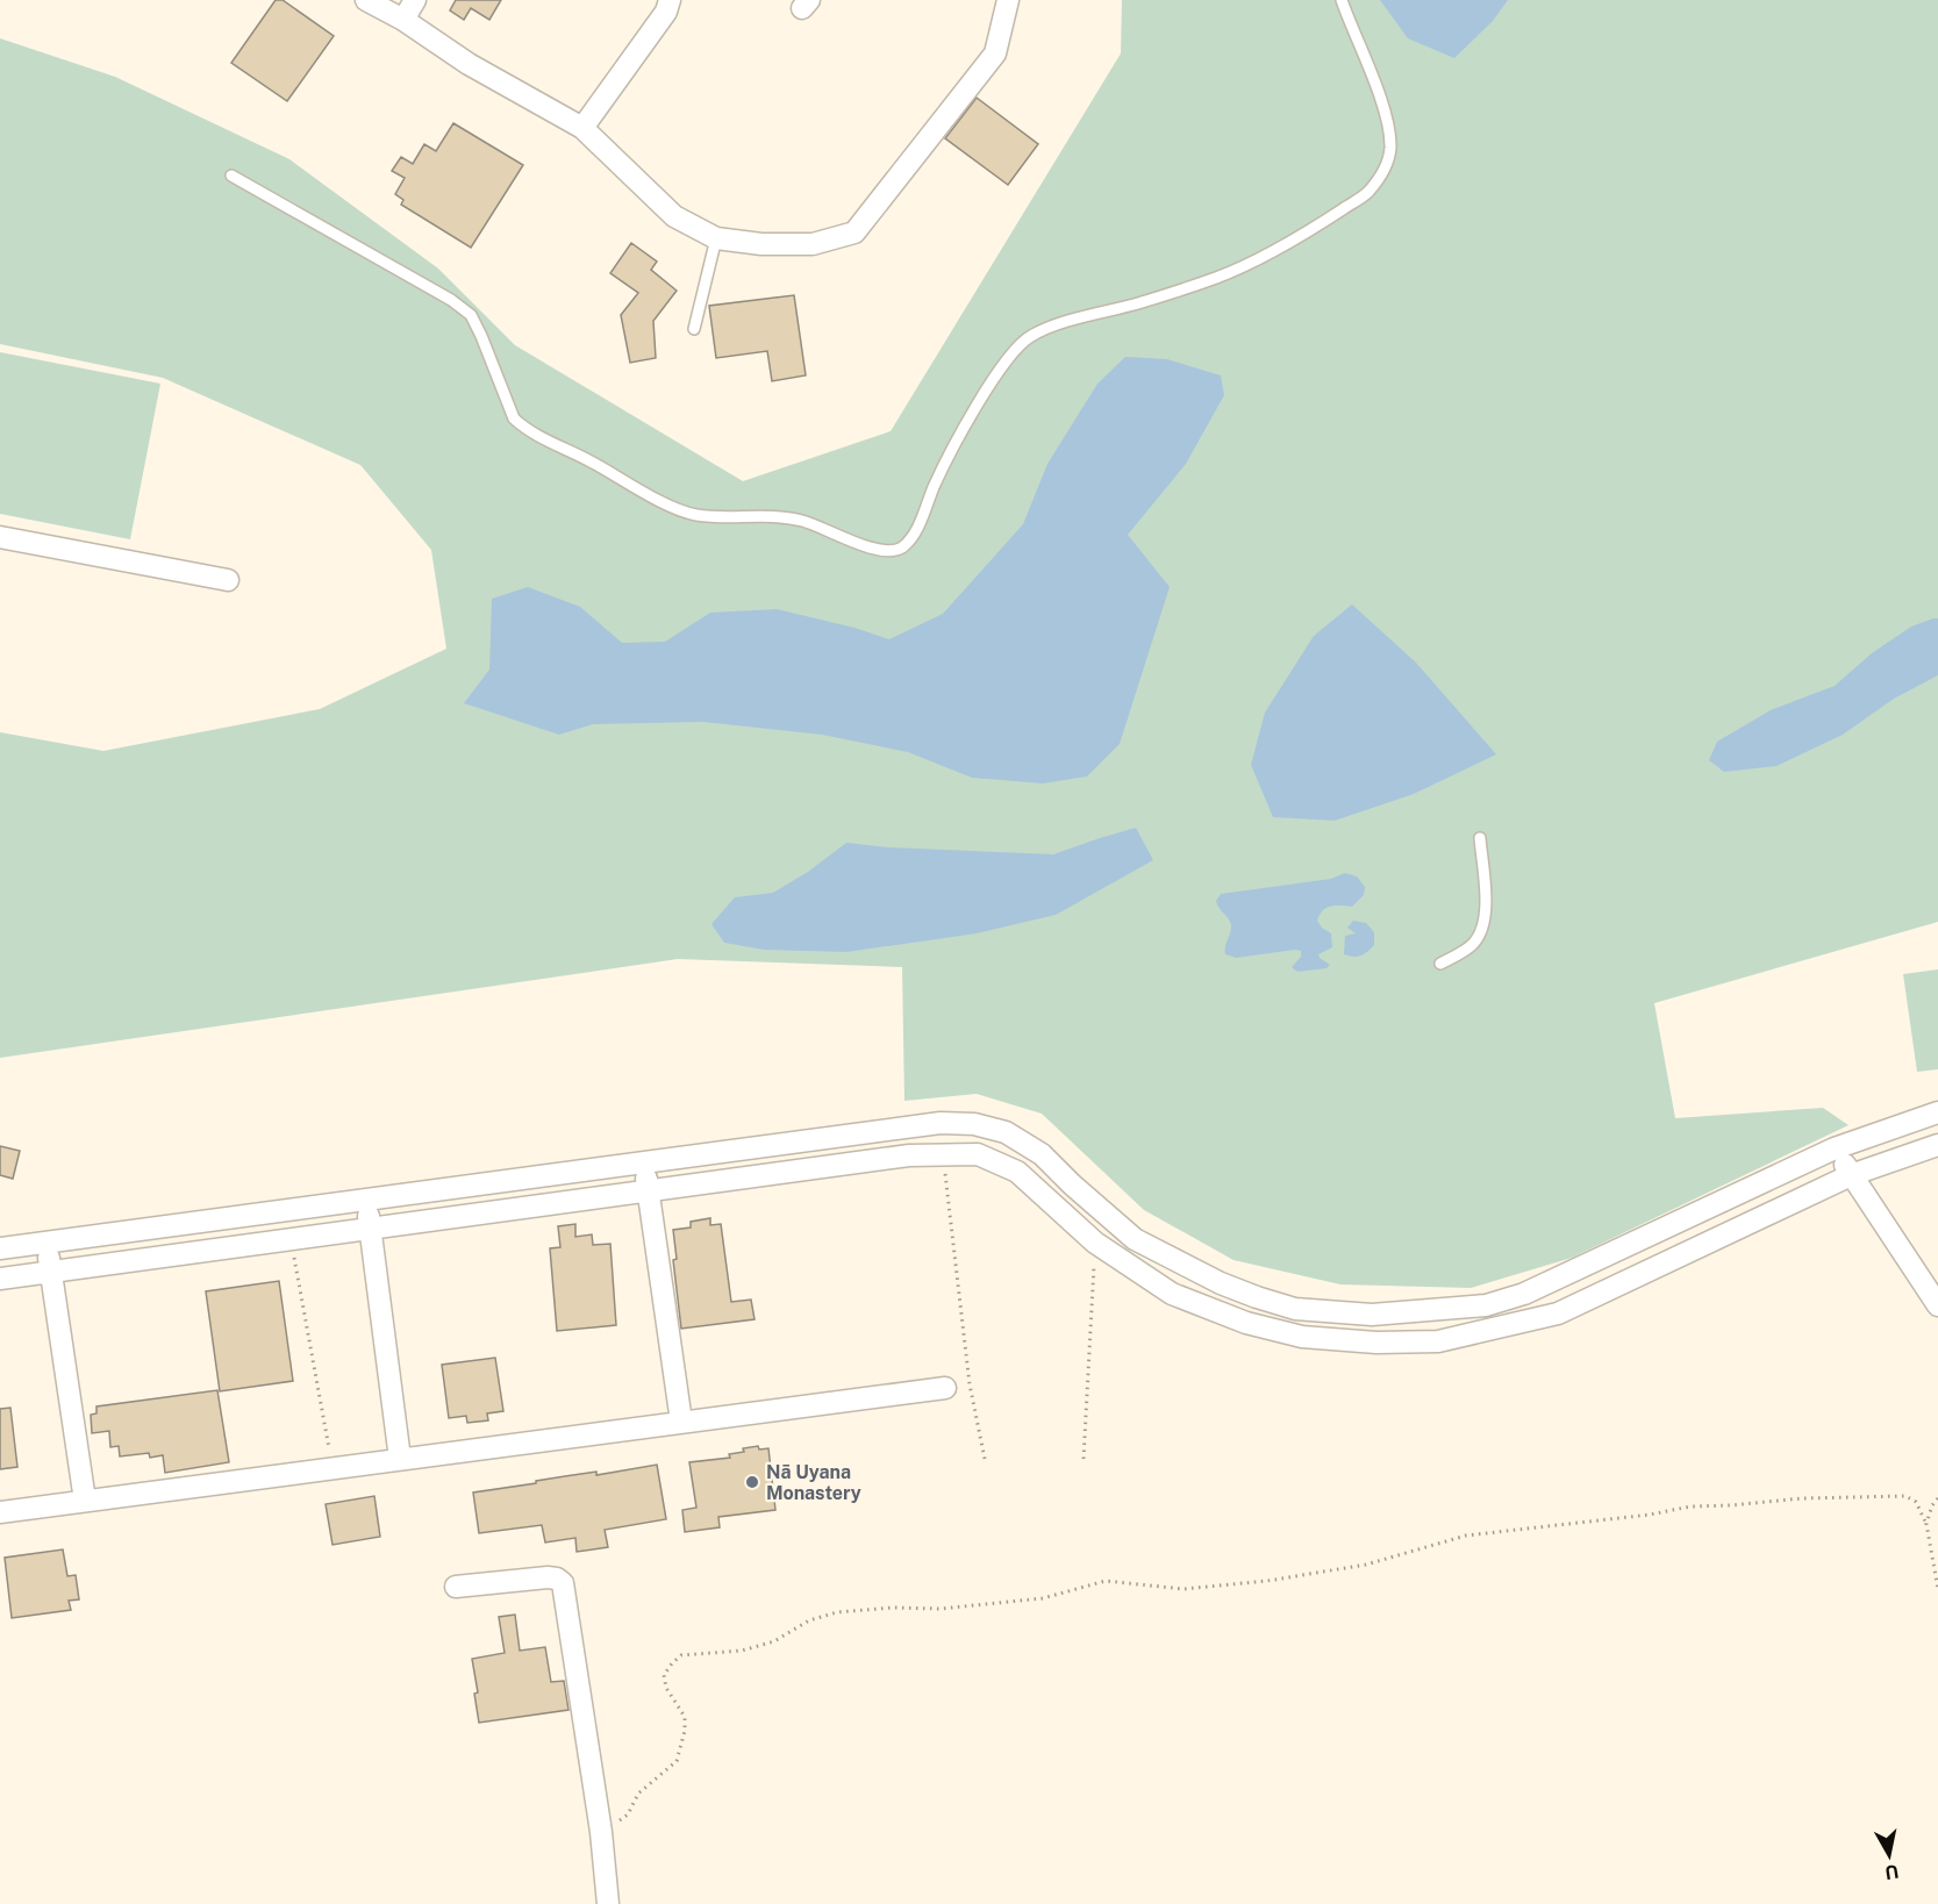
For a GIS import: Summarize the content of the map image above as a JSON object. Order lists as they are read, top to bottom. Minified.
{"places":["Nā Uyana Monastery"],"north":"bottom"}
